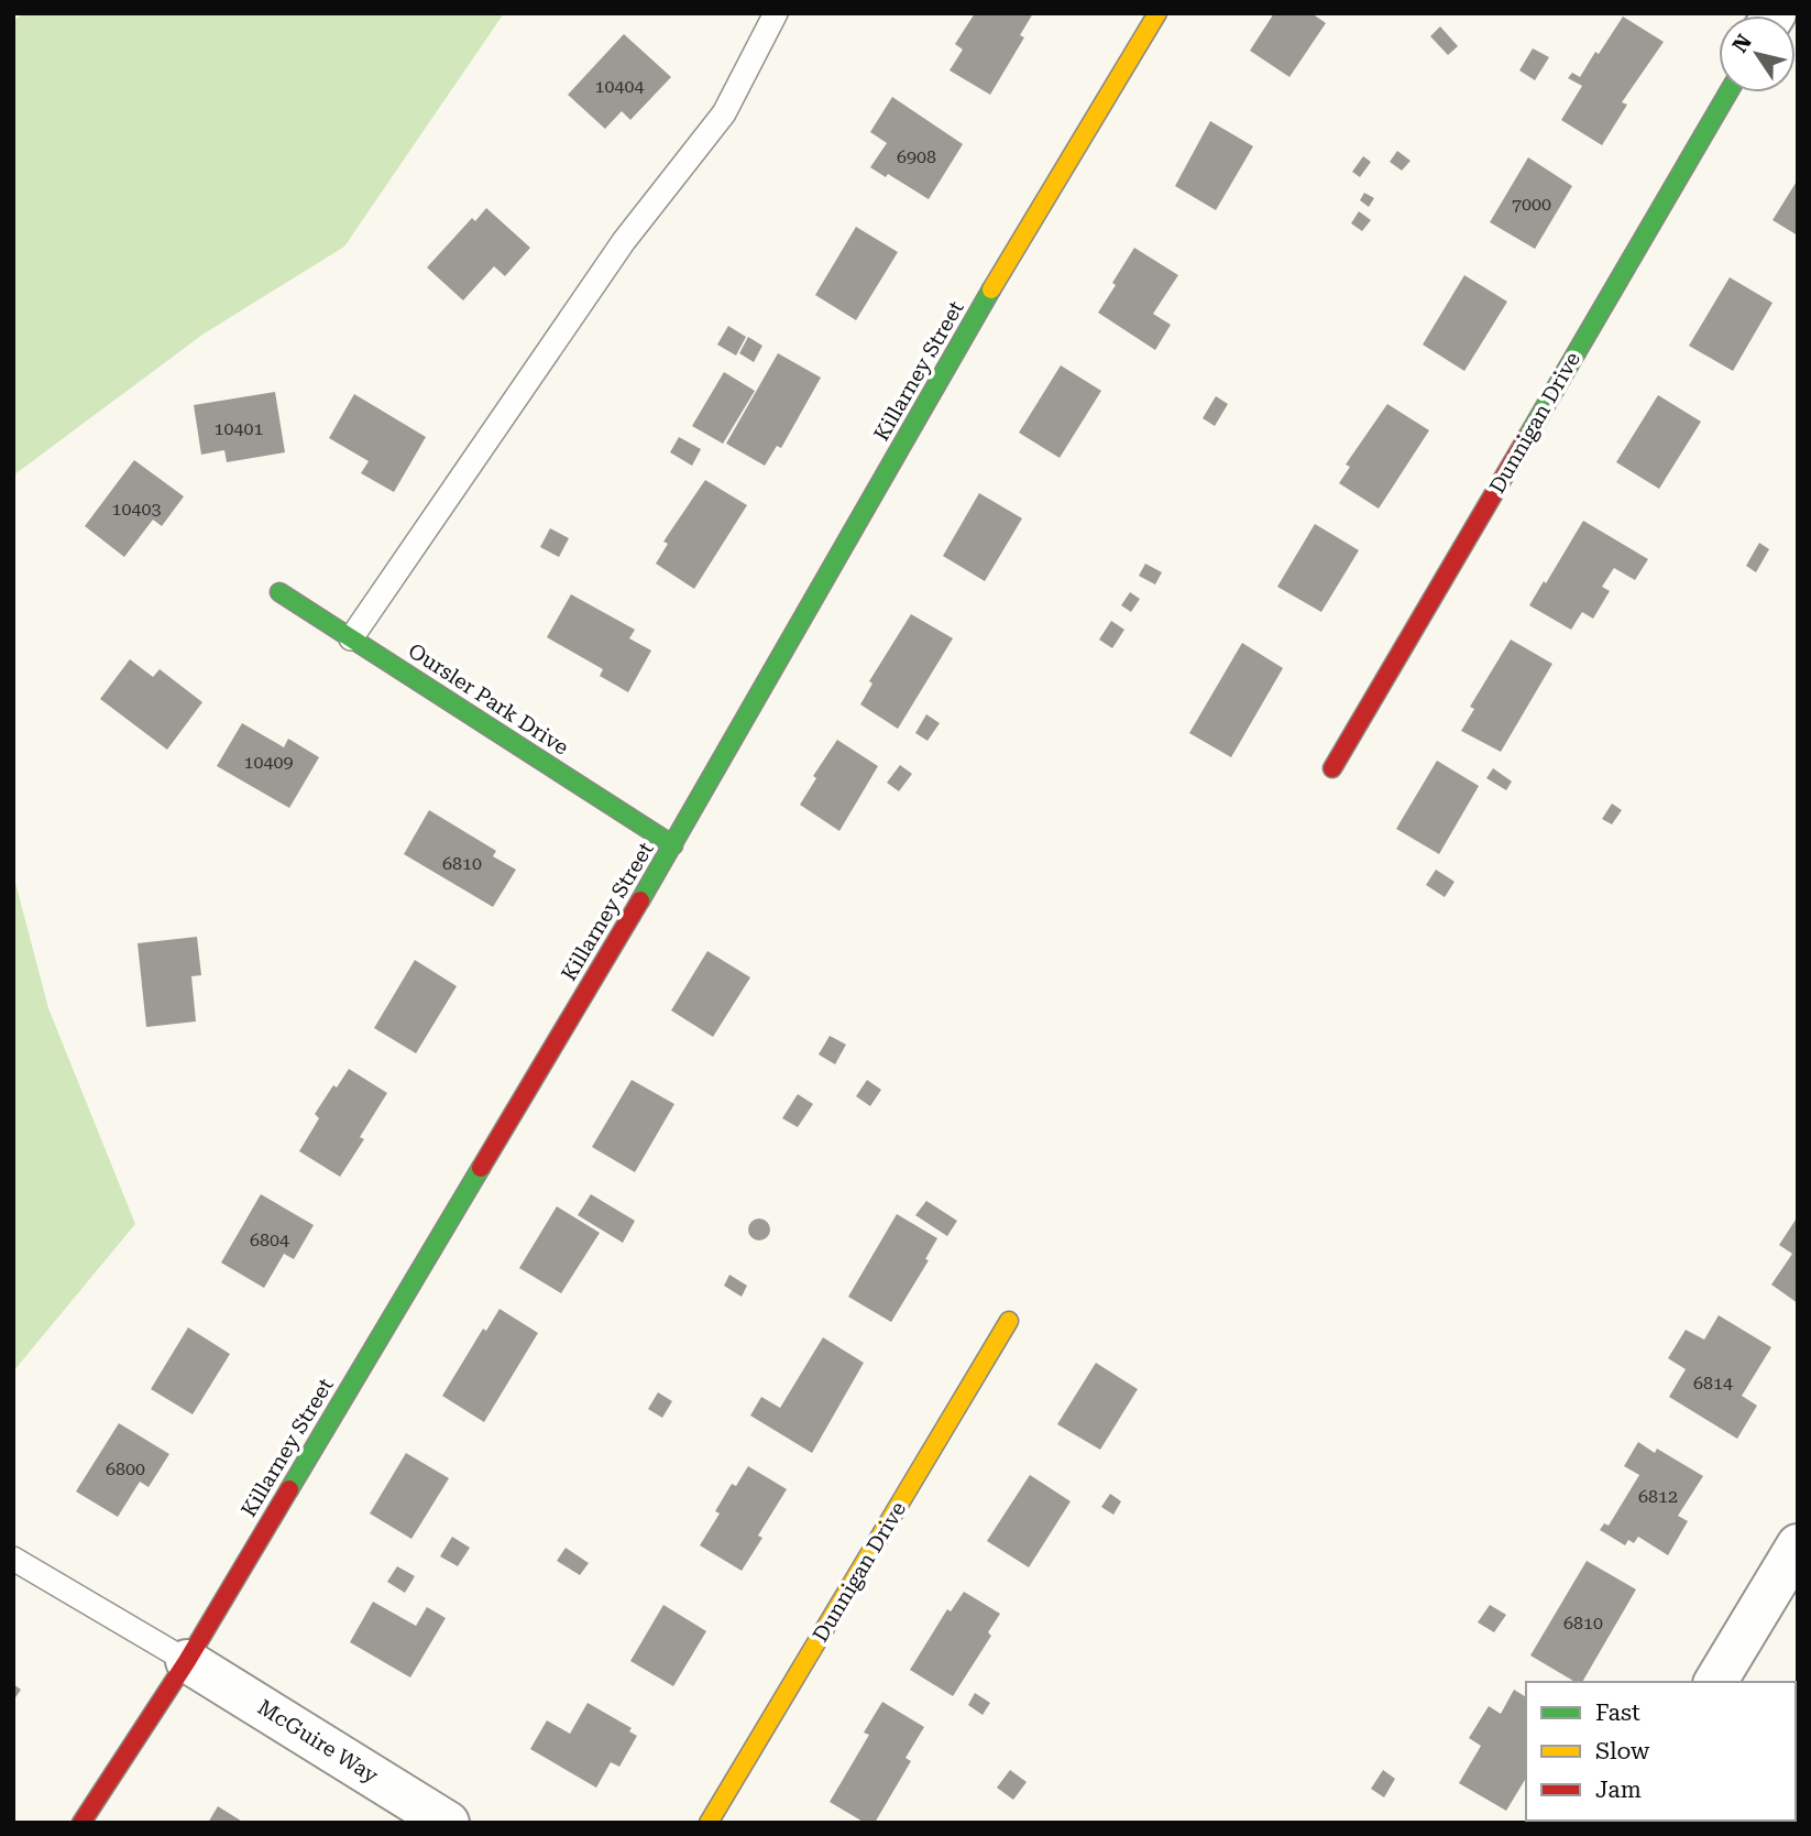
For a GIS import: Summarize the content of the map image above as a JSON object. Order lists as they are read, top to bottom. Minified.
{"streets":{"street":["Killarney Street","Dunnigan Drive","Oursler Park Drive","McGuire Way"]},"crossings":[["Killarney Street","Oursler Park Drive"],["Killarney Street","McGuire Way"]],"house_numbers":["10404","6908","7000","10401","10403","10409","6810","6804","6814","6800","6812","6810"],"legend":["Fast","Slow","Jam"],"north":"top left"}
